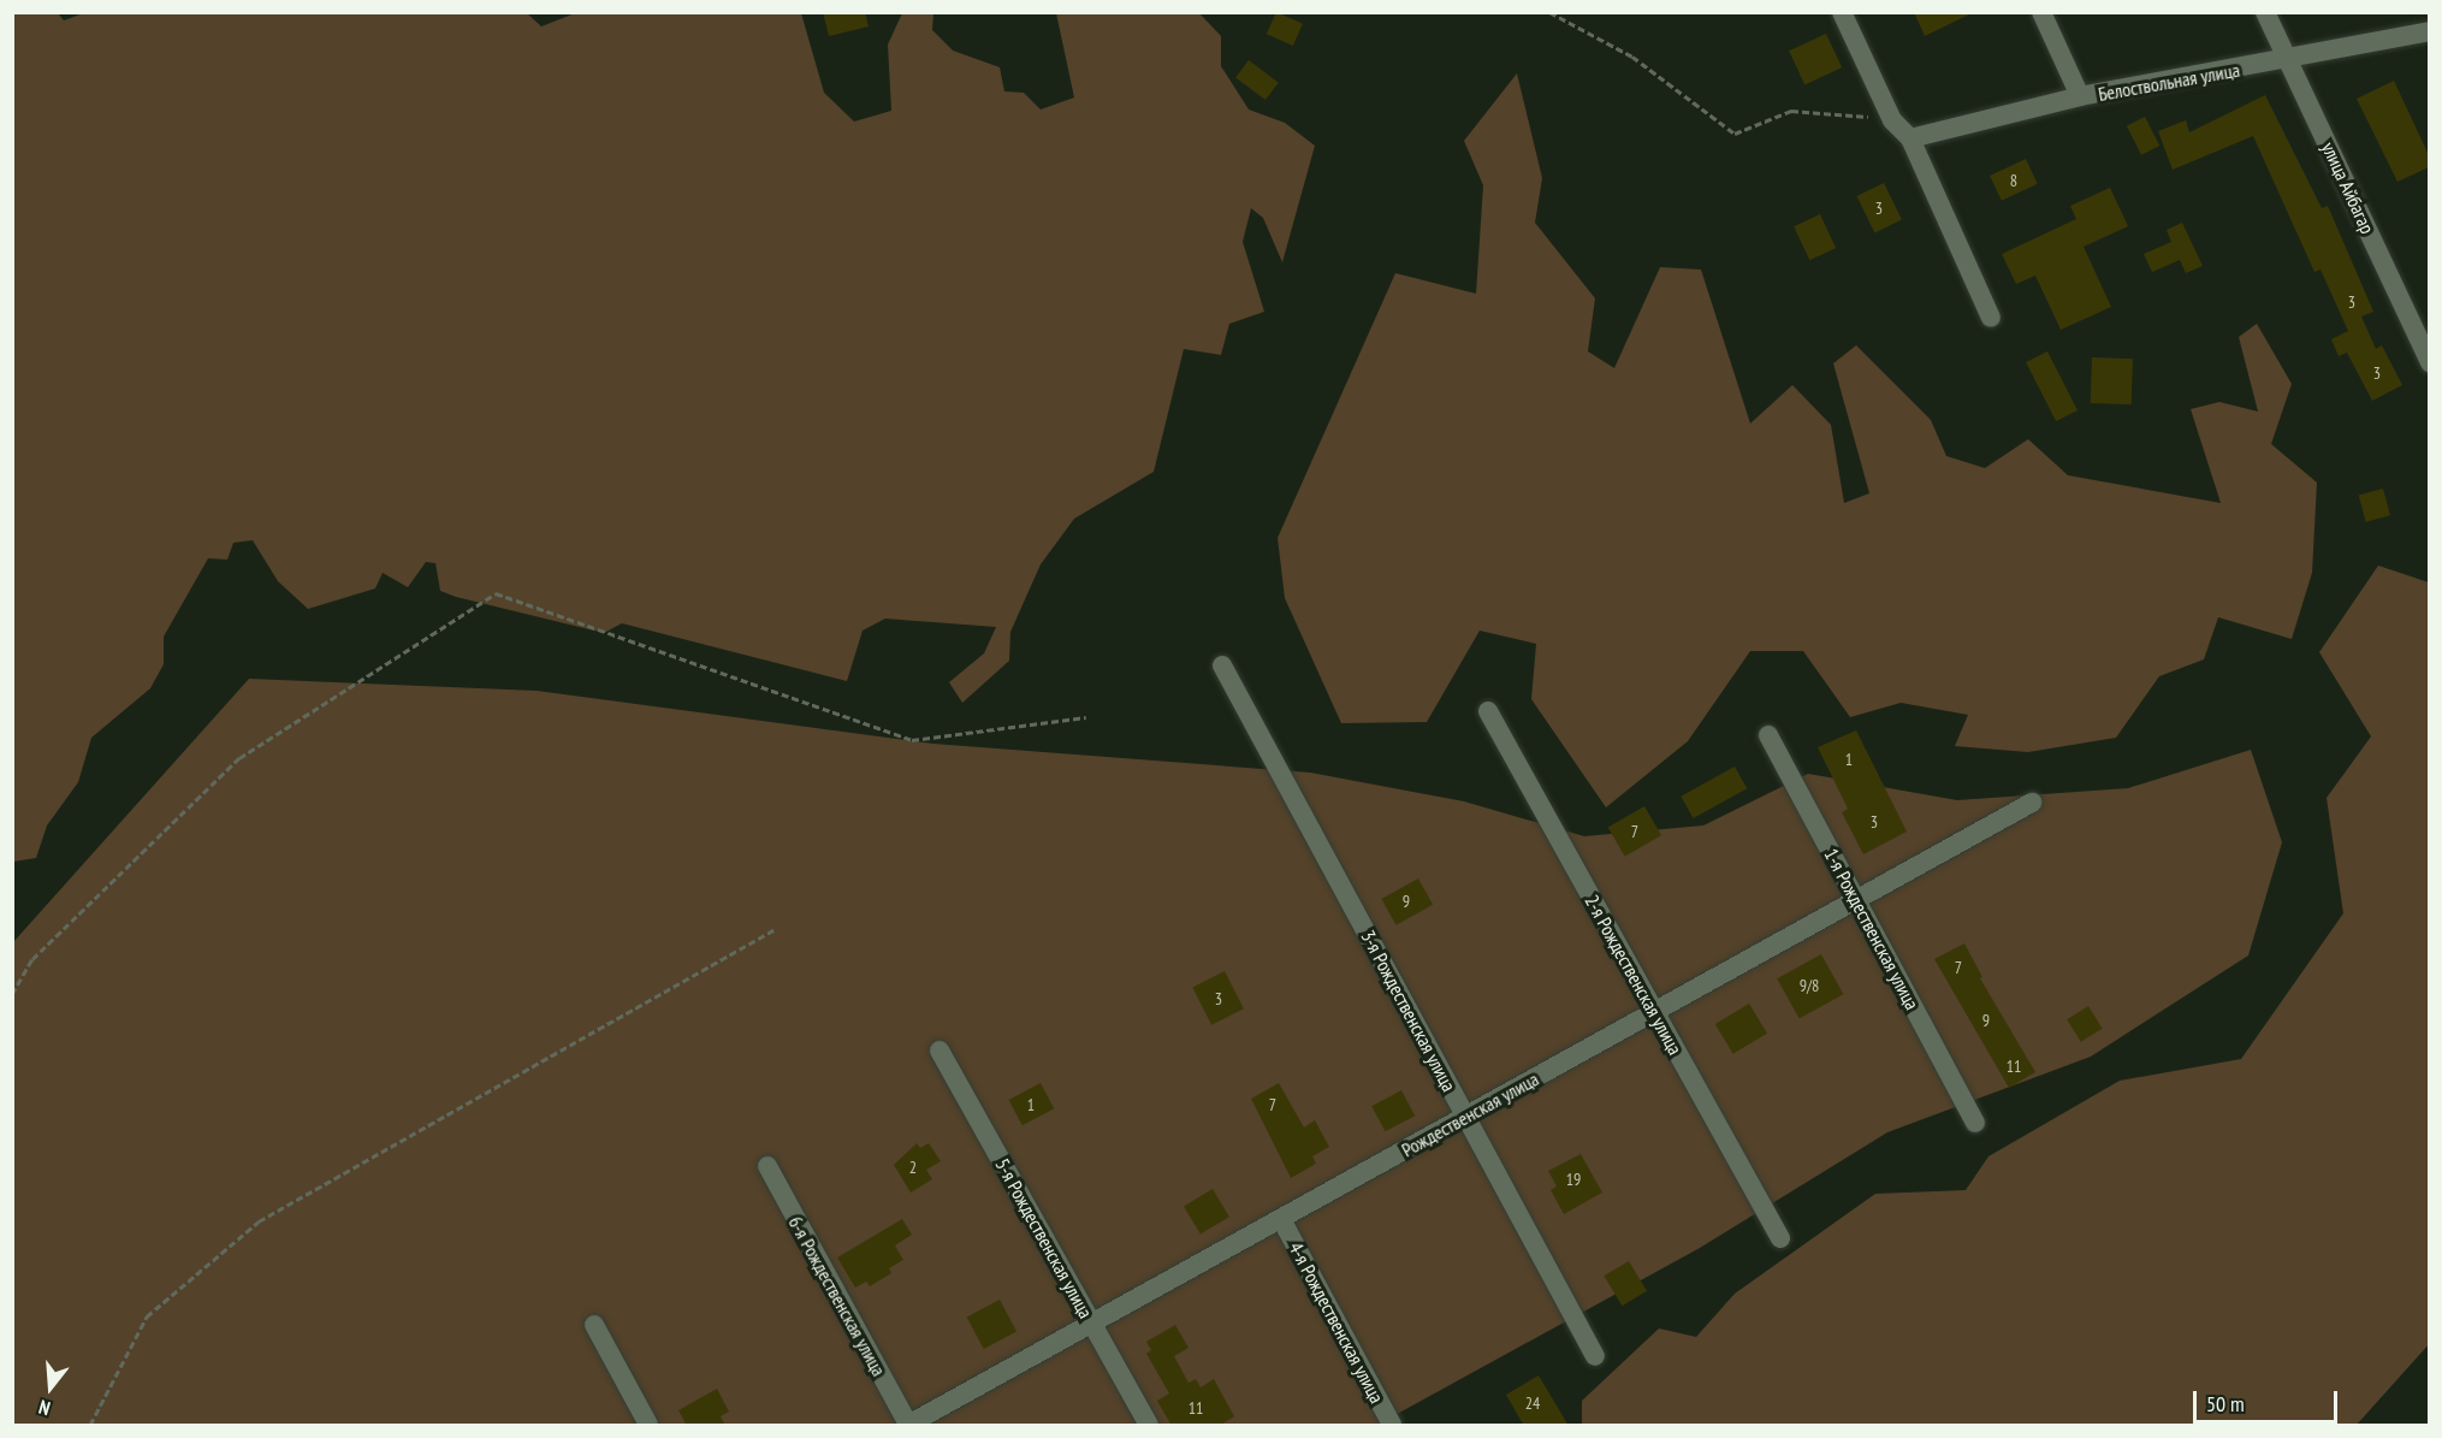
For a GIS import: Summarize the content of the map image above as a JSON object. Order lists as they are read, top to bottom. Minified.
{"streets":{"street":["Белоствольная улица","улица Айбагар","1-я Рождественская улица","2-я Рождественская улица","3-я Рождественская улица","Рождественская улица","5-я Рождественская улица","6-я Рождественская улица","4-я Рождественская улица"]},"crossings":[["Белоствольная улица","улица Айбагар"],["1-я Рождественская улица","Рождественская улица"],["2-я Рождественская улица","Рождественская улица"],["3-я Рождественская улица","Рождественская улица"],["Рождественская улица","5-я Рождественская улица"],["Рождественская улица","6-я Рождественская улица"],["Рождественская улица","4-я Рождественская улица"]],"house_numbers":["8","3","3","3","1","3","7","9","7","9/8","3","9","11","1","7","2","19","24","11"],"scale_bar":"50 m","north":"bottom"}
